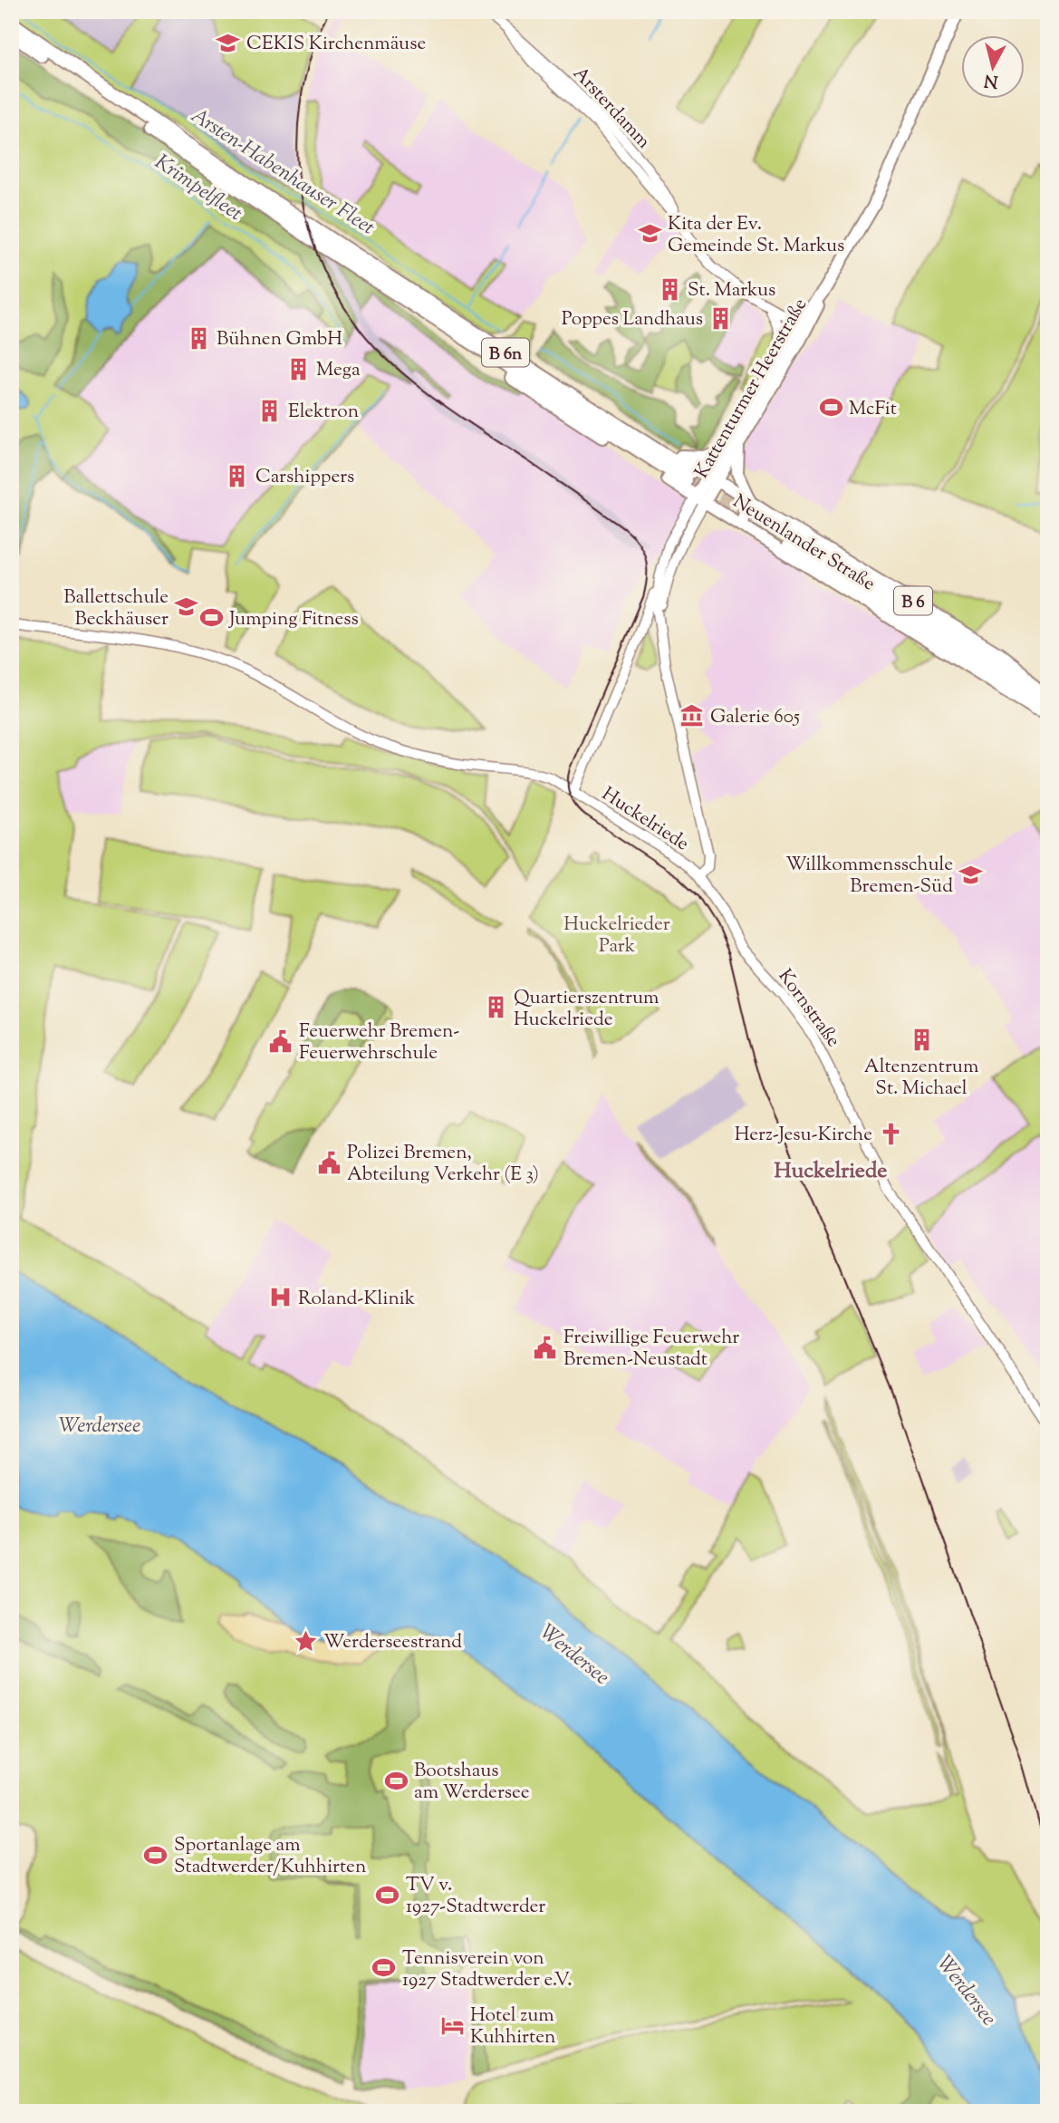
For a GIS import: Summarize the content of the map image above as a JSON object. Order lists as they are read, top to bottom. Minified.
{"streets":{"highway":["B 6n","Neuenlander Straße"],"main road":["Kattenturmer Heerstraße","B 6"],"street":["Arsterdamm","Huckelriede","Kornstraße"]},"crossings":[["Arsterdamm","Kattenturmer Heerstraße"],["Kattenturmer Heerstraße","Neuenlander Straße"],["Huckelriede","Kornstraße"]],"districts":["Huckelriede"],"water":["Arsten-Habenhauser Fleet","Krimpelfleet","Werdersee"],"parks":["Huckelrieder Park"],"places":{"school or university":["CEKIS Kirchenmäuse","Kita der Ev. Gemeinde St. Markus","Ballettschule Beckhäuser","Willkommensschule Bremen-Süd"],"building":["St. Markus","Poppes Landhaus","Bühnen GmbH","Mega","Elektron","Carshippers","Quartierszentrum Huckelriede","Altenzentrum St. Michael"],"sports":["McFit","Jumping Fitness","Bootshaus am Werdersee","Sportanlage am Stadtwerder/Kuhhirten","TV v. 1927-Stadtwerder","Tennisverein von 1927 Stadtwerder e.V."],"museum":["Galerie 605"],"public building":["Feuerwehr Bremen- Feuerwehrschule","Polizei Bremen, Abteilung Verkehr (E 3)","Freiwillige Feuerwehr Bremen-Neustadt"],"church":["Herz-Jesu-Kirche"],"hospital":["Roland-Klinik"],"place":["Werderseestrand"],"hotel":["Hotel zum Kuhhirten"]},"north":"bottom"}
